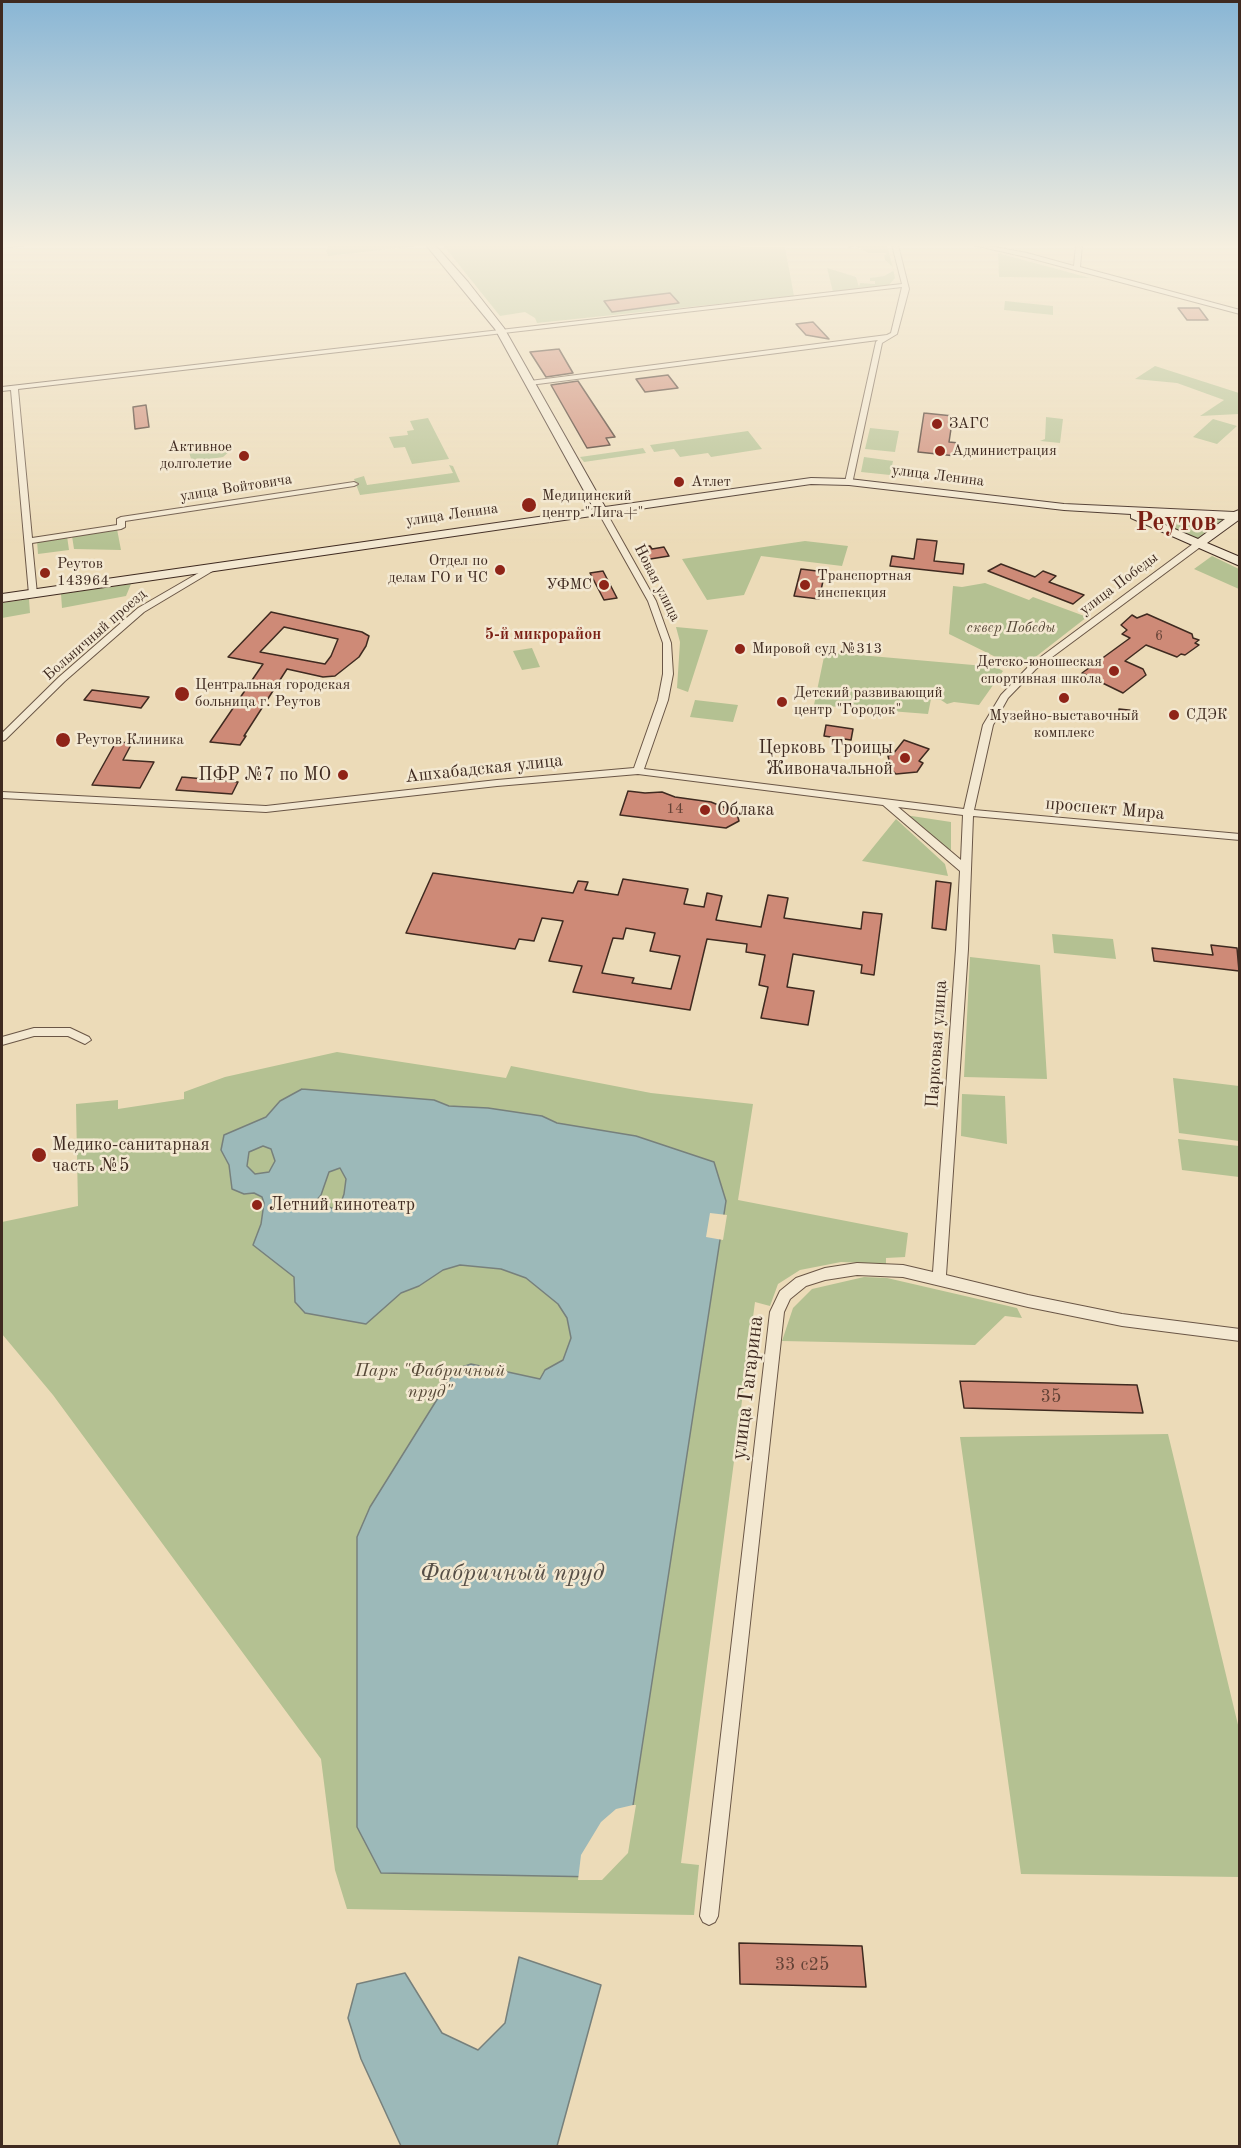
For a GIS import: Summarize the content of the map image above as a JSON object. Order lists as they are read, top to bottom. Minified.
{"streets":{"street":["улица Ленина","улица Войтовича","Новая улица","улица Победы","Больничный проезд","Ашхабадская улица","проспект Мира","Парковая улица","улица Гагарина"]},"crossings":[["улица Ленина","Новая улица"],["улица Ленина","улица Победы"],["улица Ленина","Больничный проезд"],["Новая улица","Ашхабадская улица"],["улица Победы","Ашхабадская улица"],["улица Победы","проспект Мира"],["улица Победы","Парковая улица"],["Ашхабадская улица","проспект Мира"],["Ашхабадская улица","Парковая улица"],["проспект Мира","Парковая улица"],["Парковая улица","улица Гагарина"]],"districts":["Реутов","5-й микрорайон"],"water":["Фабричный пруд"],"parks":["сквер Победы","Парк \"Фабричный пруд\""],"places":["ЗАГС","Администрация","Активное долголетие","Атлет","Медицинский центр \"Лига+\"","Отдел по делам ГО и ЧС","Реутов 143964","УФМС","Транспортная инспекция","Мировой суд №313","Детско-юношеская спортивная школа","Центральная городская больница г. Реутов","Музейно-выставочный комплекс","Детский развивающий центр \"Городок\"","СДЭК","Реутов Клиника","Церковь Троицы Живоначальной","ПФР №7 по МО","Облака","Медико-санитарная часть №5","Летний кинотеатр"],"house_numbers":["6","14","35","33 с25"]}
